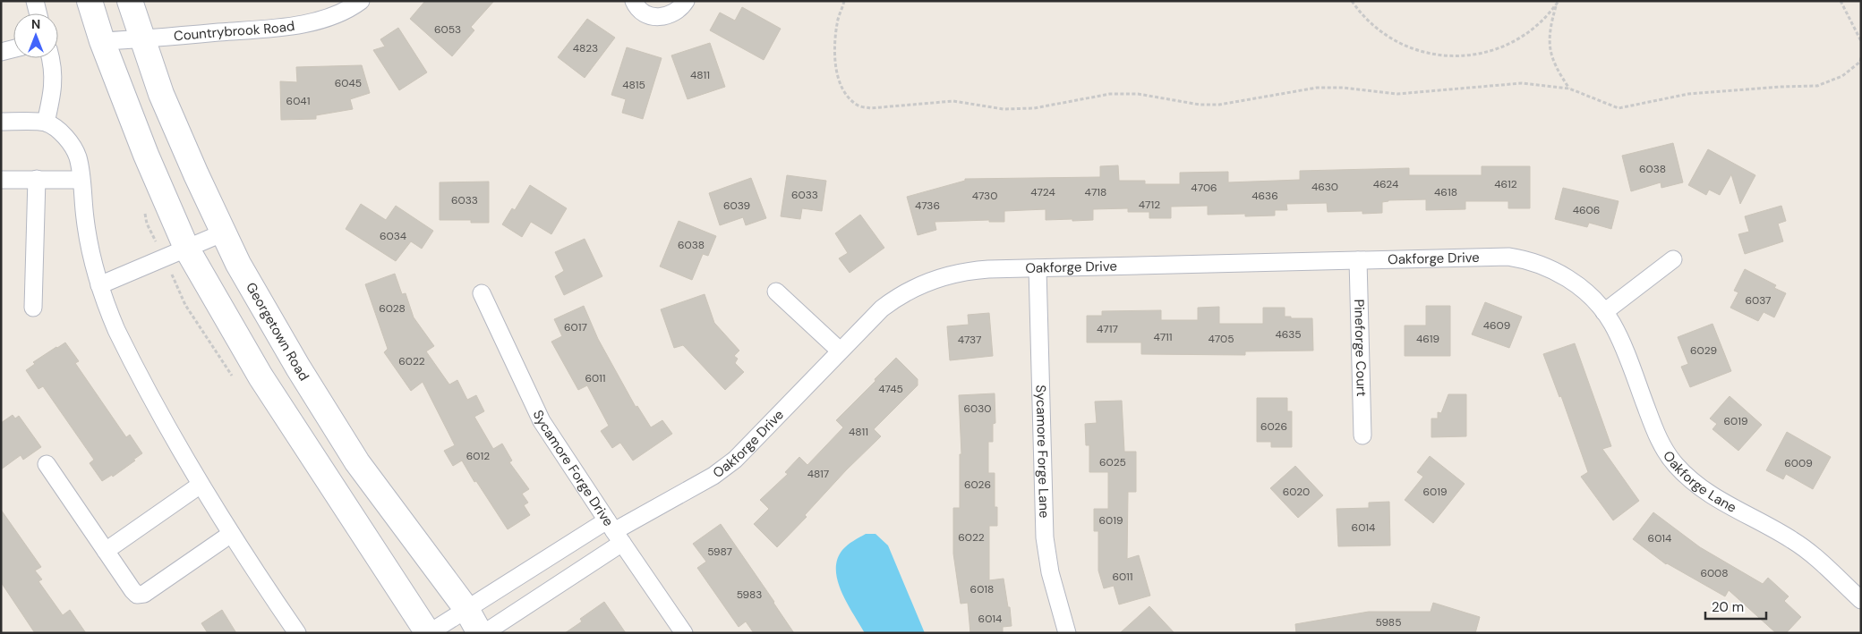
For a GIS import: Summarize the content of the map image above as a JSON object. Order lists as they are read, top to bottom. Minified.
{"streets":{"main road":["Georgetown Road"],"street":["Countrybrook Road","Oakforge Drive","Pineforge Court","Sycamore Forge Lane","Sycamore Forge Drive","Oakforge Lane"]},"crossings":[["Countrybrook Road","Georgetown Road"],["Oakforge Drive","Georgetown Road"],["Oakforge Drive","Pineforge Court"],["Oakforge Drive","Sycamore Forge Lane"],["Oakforge Drive","Sycamore Forge Drive"],["Oakforge Drive","Oakforge Lane"]],"house_numbers":["6053","4823","4811","6045","4815","6041","6038","4624","4612","4630","4706","4724","4718","4618","6033","4730","4636","6033","4712","6039","4736","4606","6034","6038","6037","6028","4609","6017","4717","4635","4711","4705","4619","4737","6029","6022","6011","4745","6030","6019","6026","4811","6012","6025","6009","4817","6026","6020","6019","6019","6014","6022","6014","5987","6008","6011","6018","5983","6014","5985"],"scale_bar":"20 m","north":"top"}
